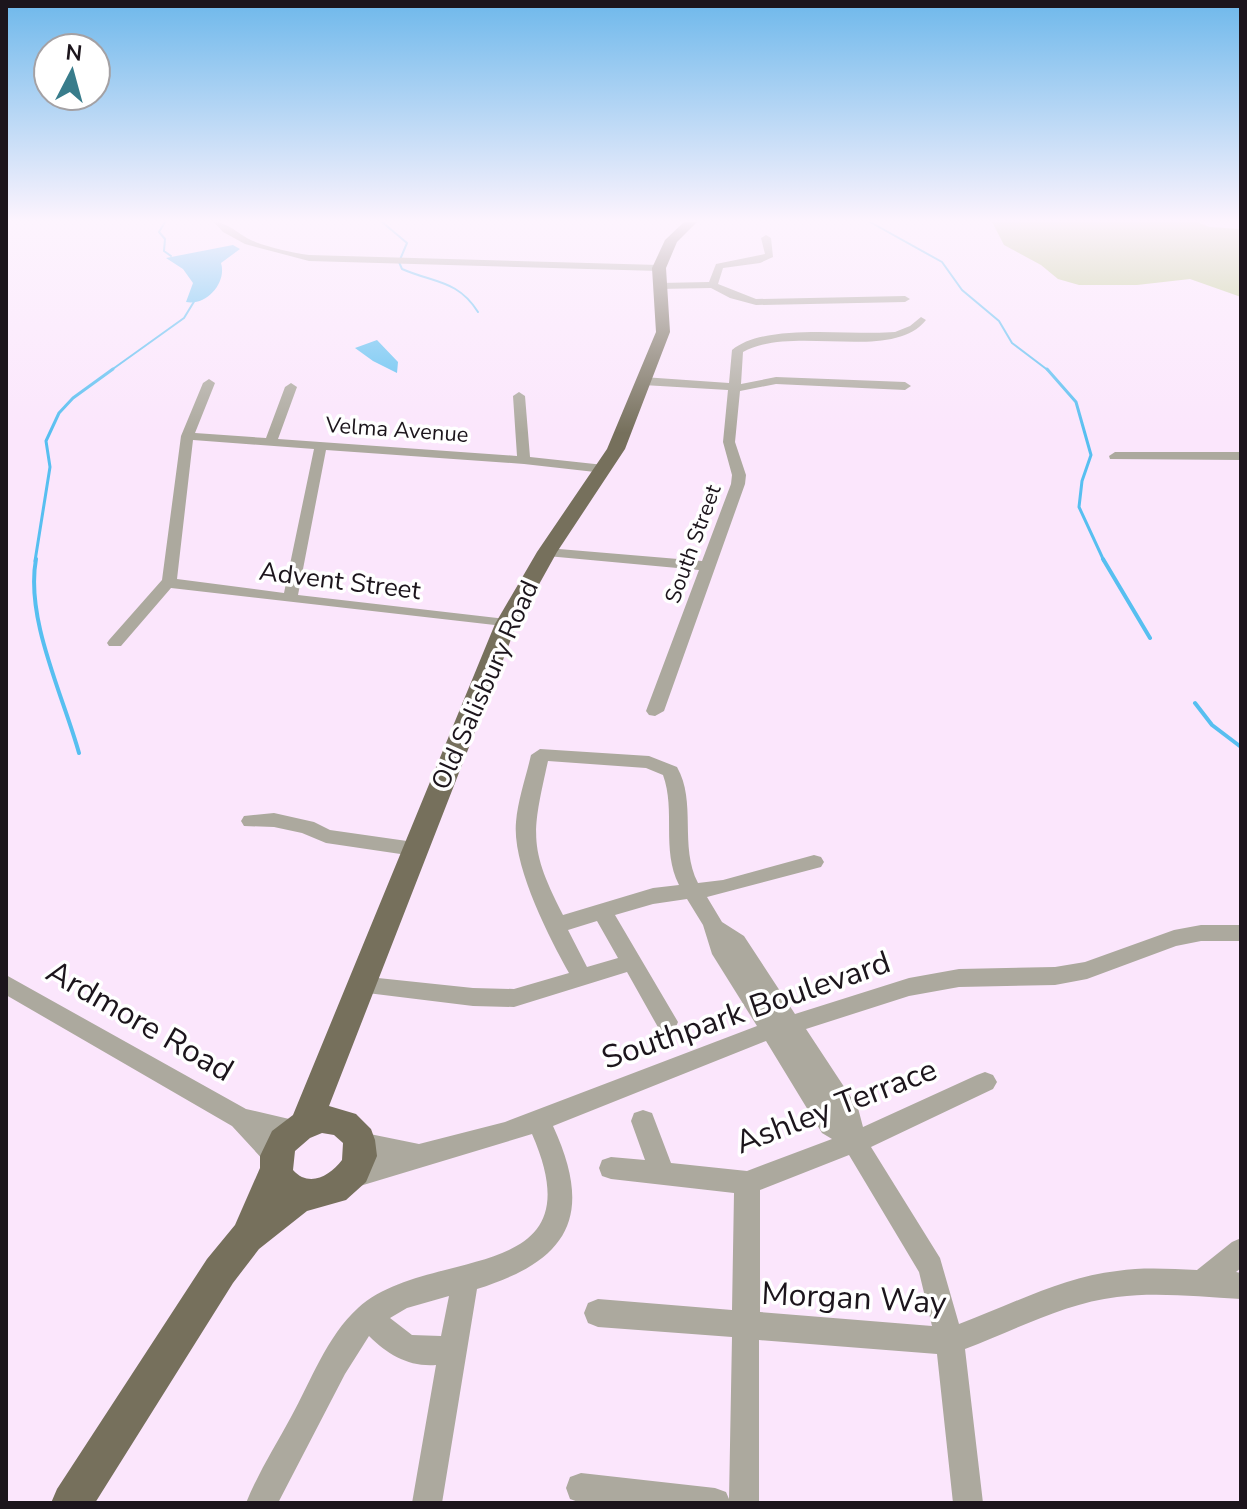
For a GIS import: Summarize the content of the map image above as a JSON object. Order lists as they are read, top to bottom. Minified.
{"streets":{"main road":["Old Salisbury Road"],"street":["Velma Avenue","South Street","Advent Street","Southpark Boulevard","Ardmore Road","Ashley Terrace","Morgan Way"]},"crossings":[["Velma Avenue","Old Salisbury Road"],["Advent Street","Old Salisbury Road"],["Old Salisbury Road","Southpark Boulevard"],["Old Salisbury Road","Ardmore Road"]],"north":"top"}
